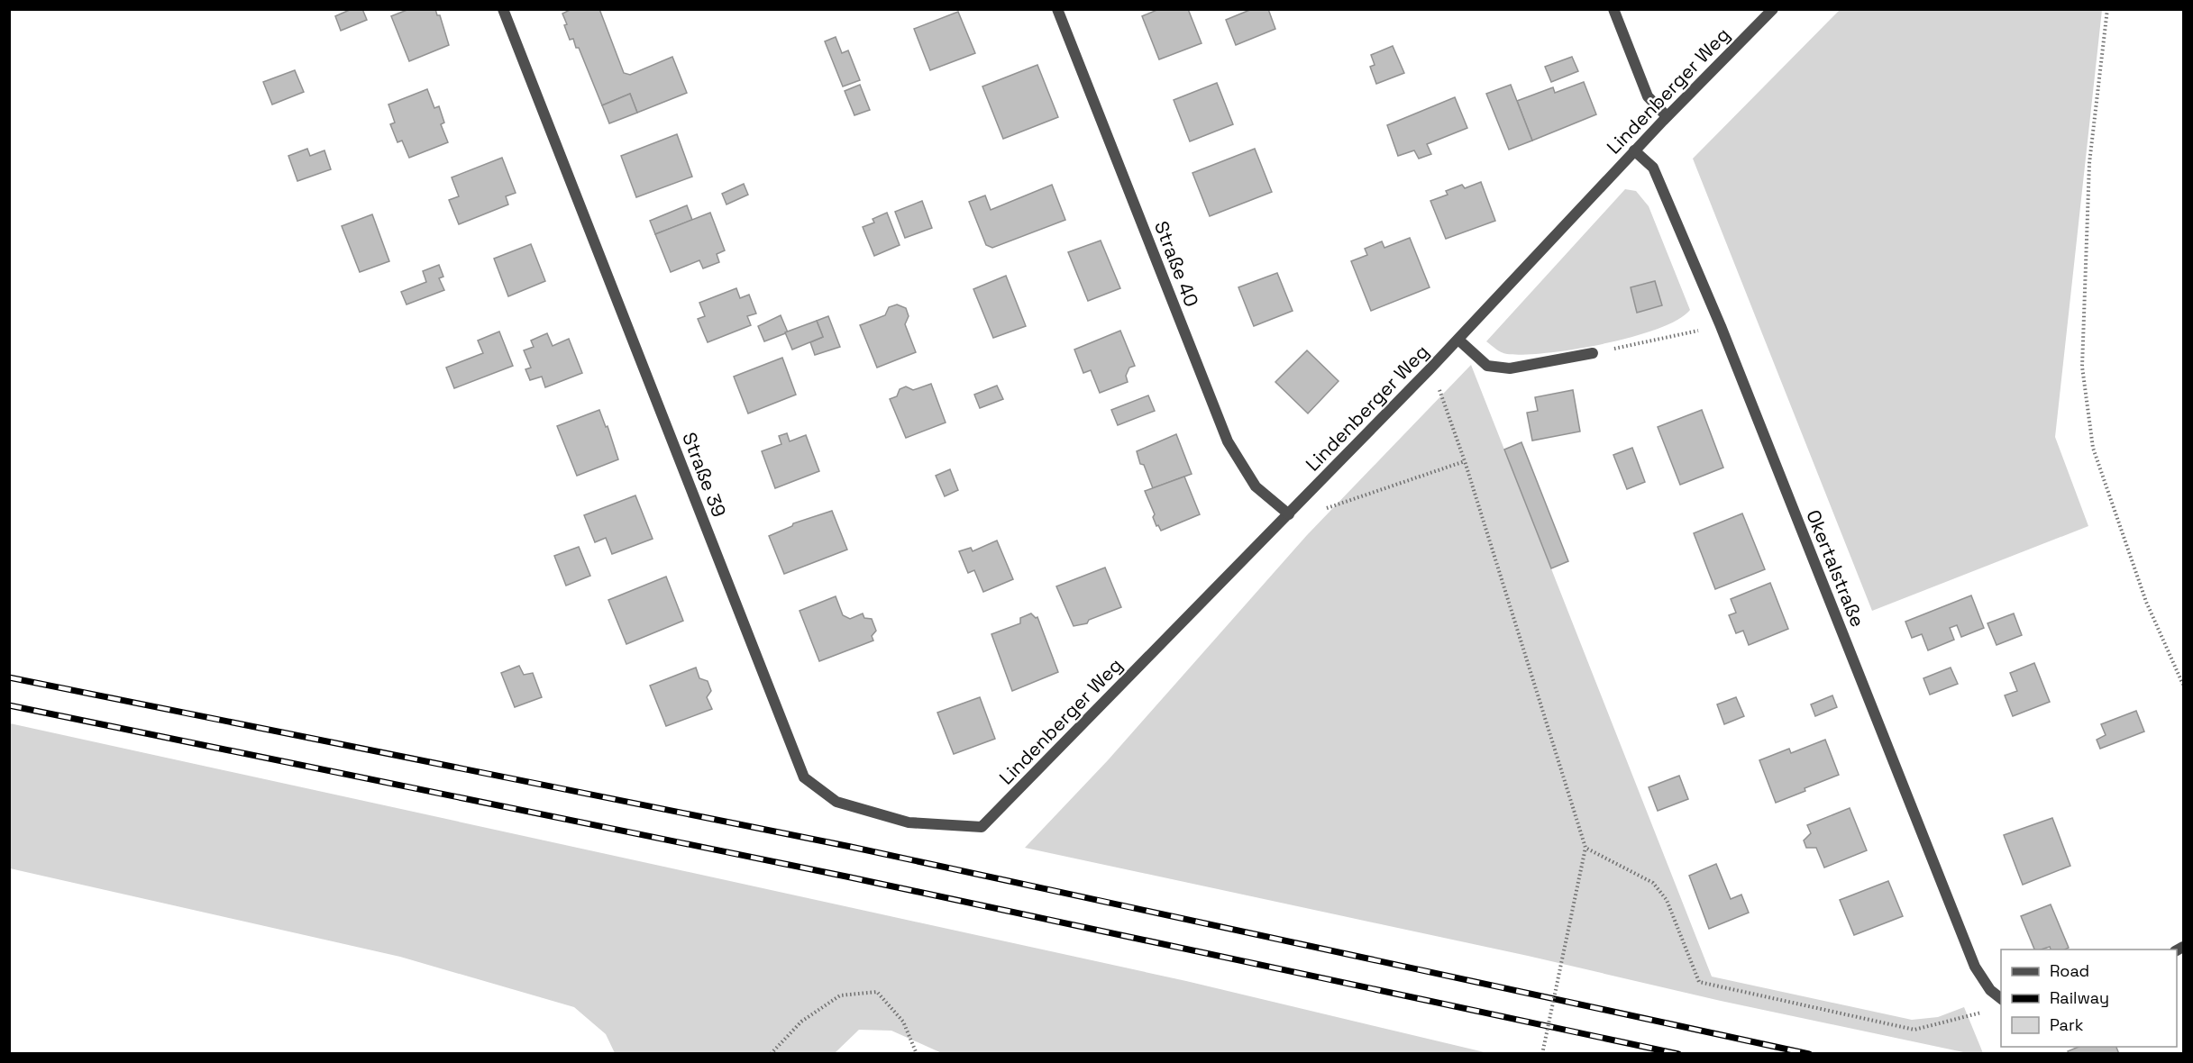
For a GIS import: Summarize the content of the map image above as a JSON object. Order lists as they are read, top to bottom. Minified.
{"streets":{"street":["Lindenberger Weg","Straße 40","Straße 39","Okertalstraße"]},"crossings":[["Lindenberger Weg","Straße 40"],["Lindenberger Weg","Straße 39"],["Lindenberger Weg","Okertalstraße"]],"legend":["Road","Railway","Park"]}
